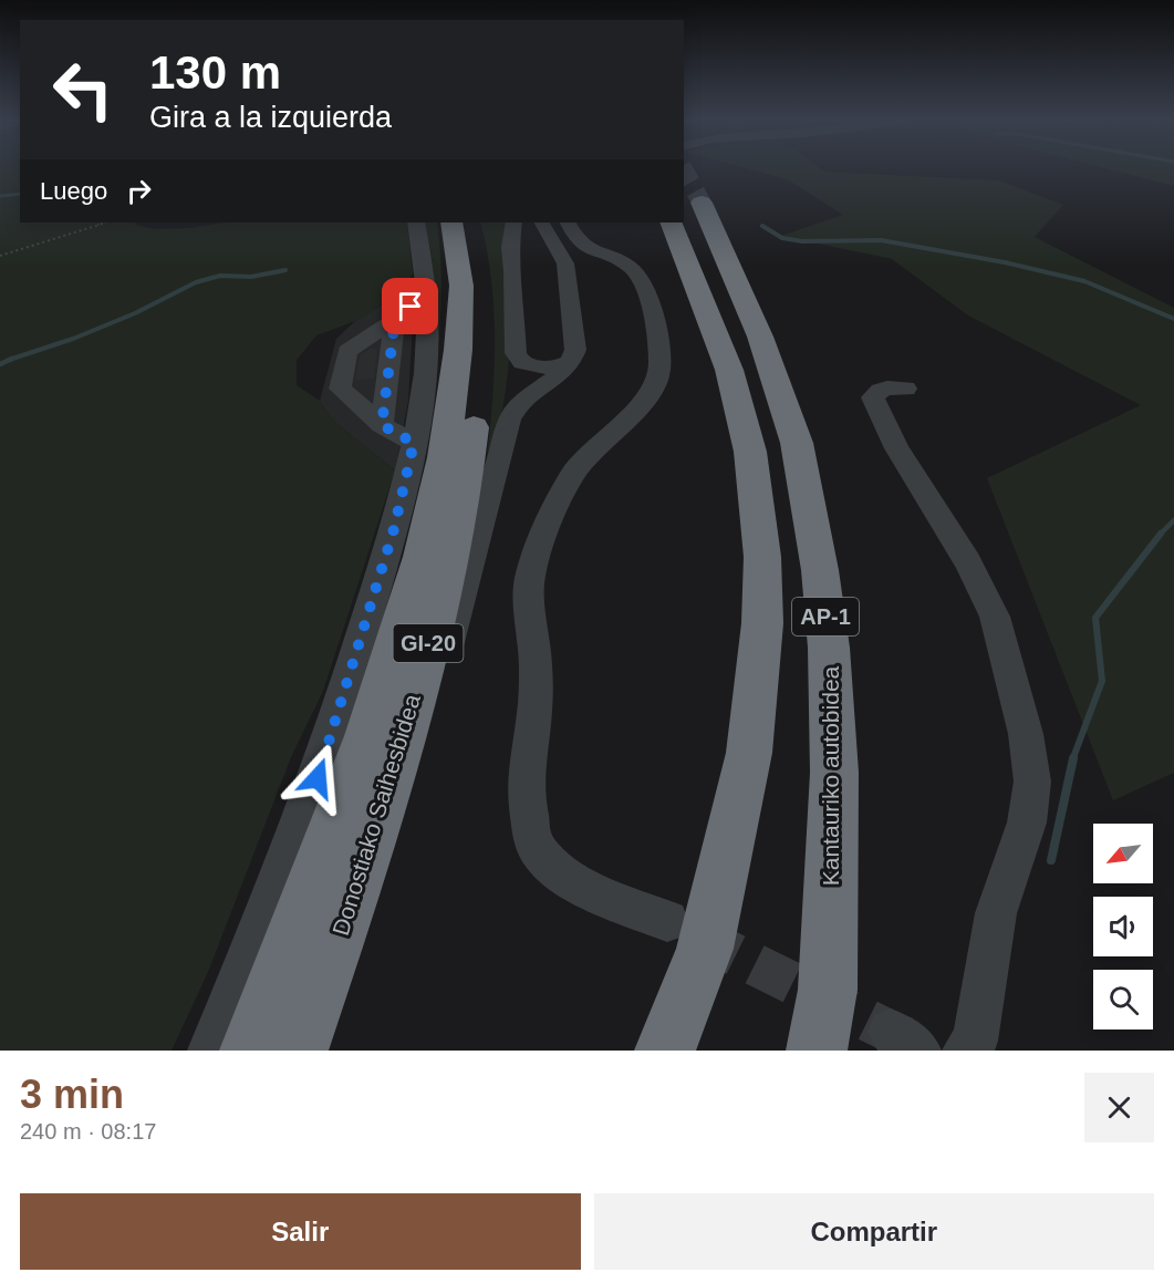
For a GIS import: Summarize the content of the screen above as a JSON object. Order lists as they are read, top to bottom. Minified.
{"streets":{"highway":["AP-1","GI-20","Kantauriko autobidea","Donostiako Saihesbidea"]},"north":"bottom left","page":{"turn":["130 m","Gira a la izquierda"],"then":"Luego","heading":["3 min","240 m · 08:17"],"buttons":["Salir","Compartir"]}}
